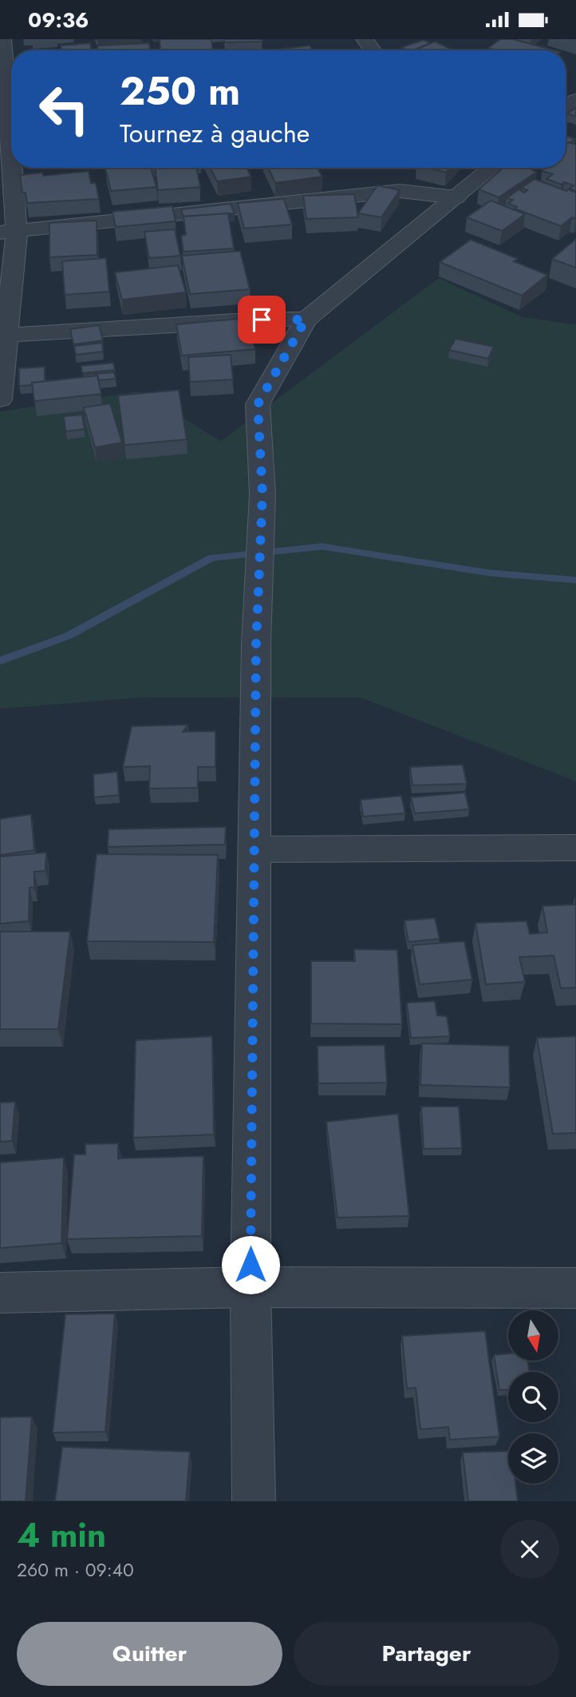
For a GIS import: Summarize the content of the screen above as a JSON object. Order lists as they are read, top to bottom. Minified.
{"north":"bottom","page":{"status":"09:36","turn":["250 m","Tournez à gauche"],"heading":["4 min","260 m · 09:40"],"buttons":["Quitter","Partager"]}}
